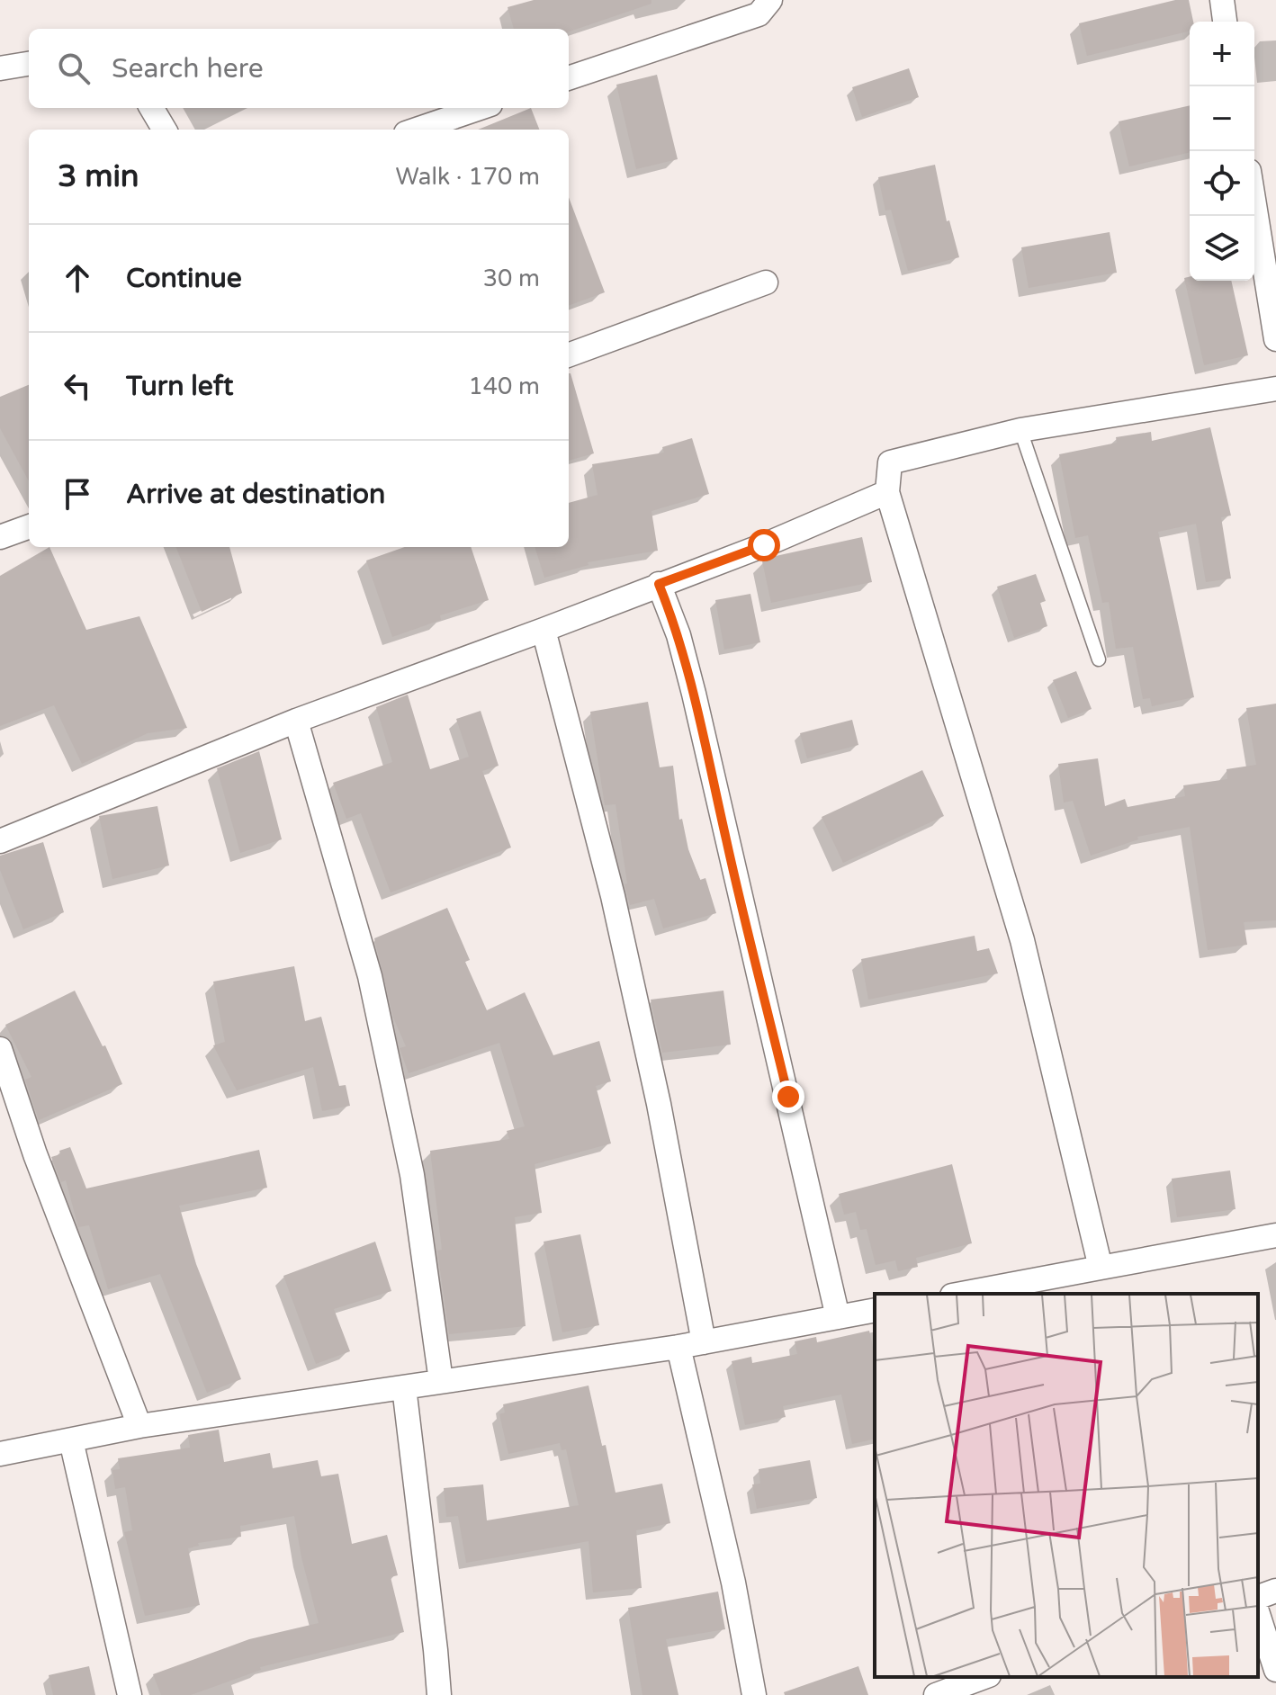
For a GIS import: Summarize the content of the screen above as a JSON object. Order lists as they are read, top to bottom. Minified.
{"page":{"map_buttons":["+","−"],"search":"Search here","heading":["3 min","Walk · 170 m"],"list":[["Continue","30 m"],["Turn left","140 m"],"Arrive at destination"]}}
